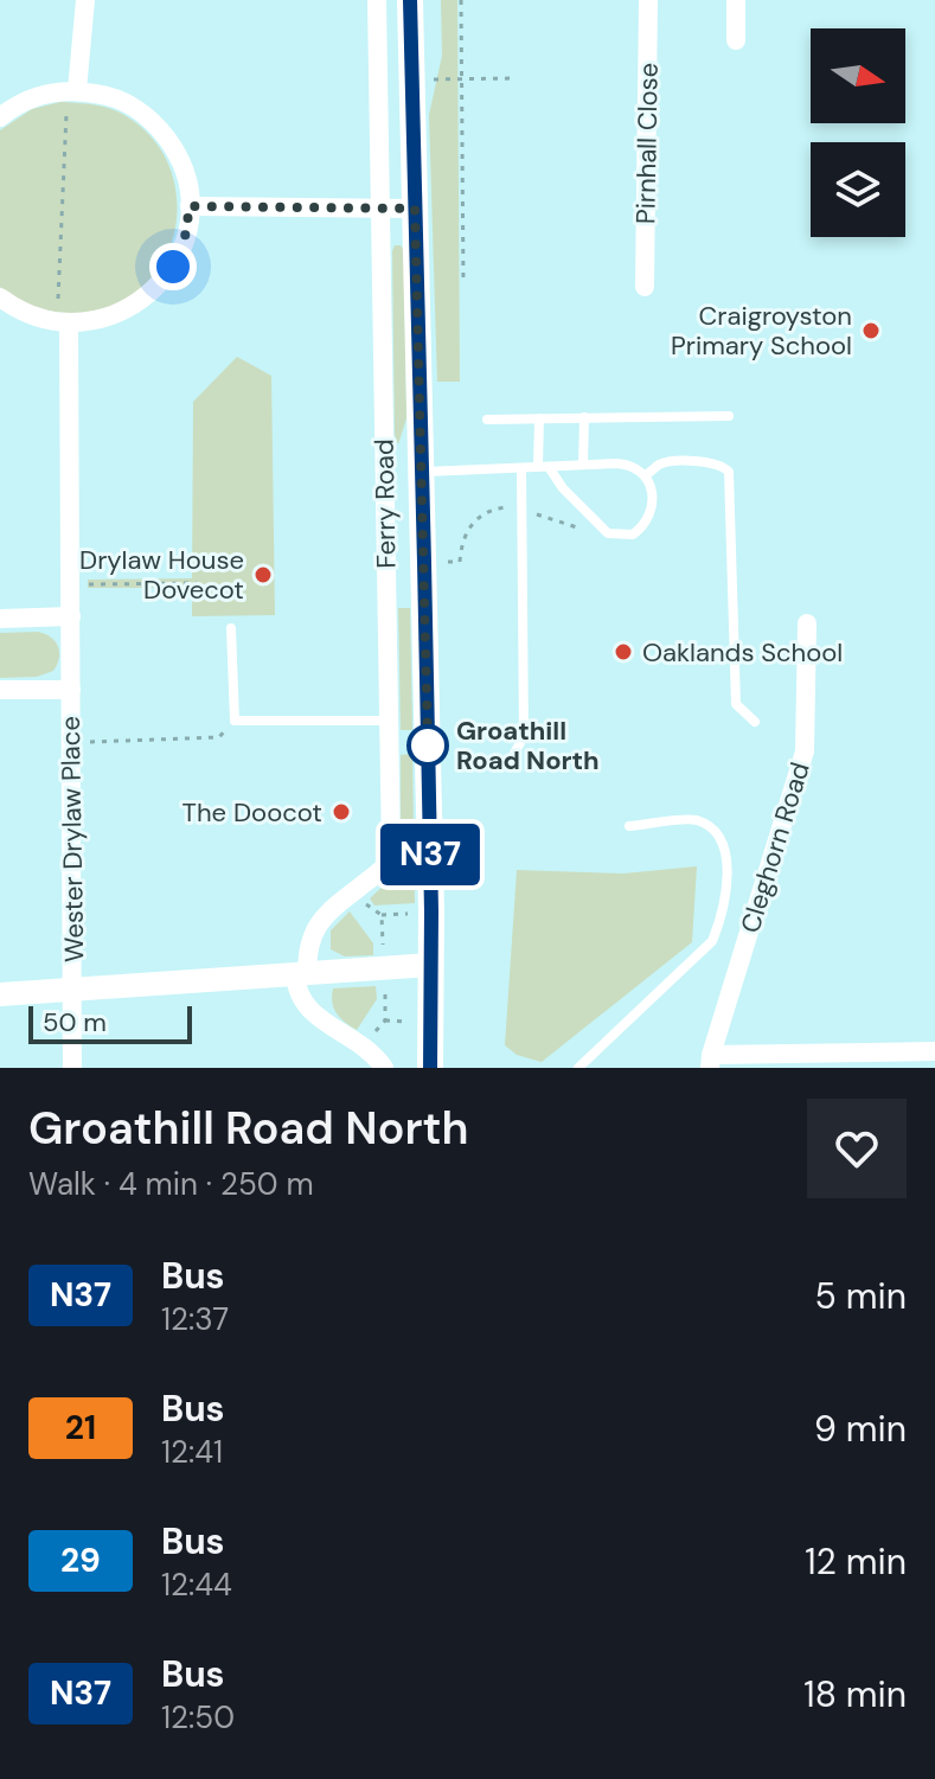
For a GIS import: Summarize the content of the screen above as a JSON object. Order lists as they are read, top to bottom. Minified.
{"streets":{"main road":["Ferry Road"],"street":["Pirnhall Close","Wester Drylaw Place","Cleghorn Road"]},"places":["Craigroyston Primary School","Drylaw House Dovecot","Oaklands School","Groathill Road North","The Doocot"],"lines":["bus line N37"],"scale_bar":"50 m","north":"right","page":{"on_map":"N37","scale":"50 m","heading":["Groathill Road North","Walk · 4 min · 250 m"],"list":[{"mark":"N37","name":"Bus","note":"12:37","value":"5 min"},{"mark":"21","name":"Bus","note":"12:41","value":"9 min"},{"mark":"29","name":"Bus","note":"12:44","value":"12 min"},{"mark":"N37","name":"Bus","note":"12:50","value":"18 min"}]}}
